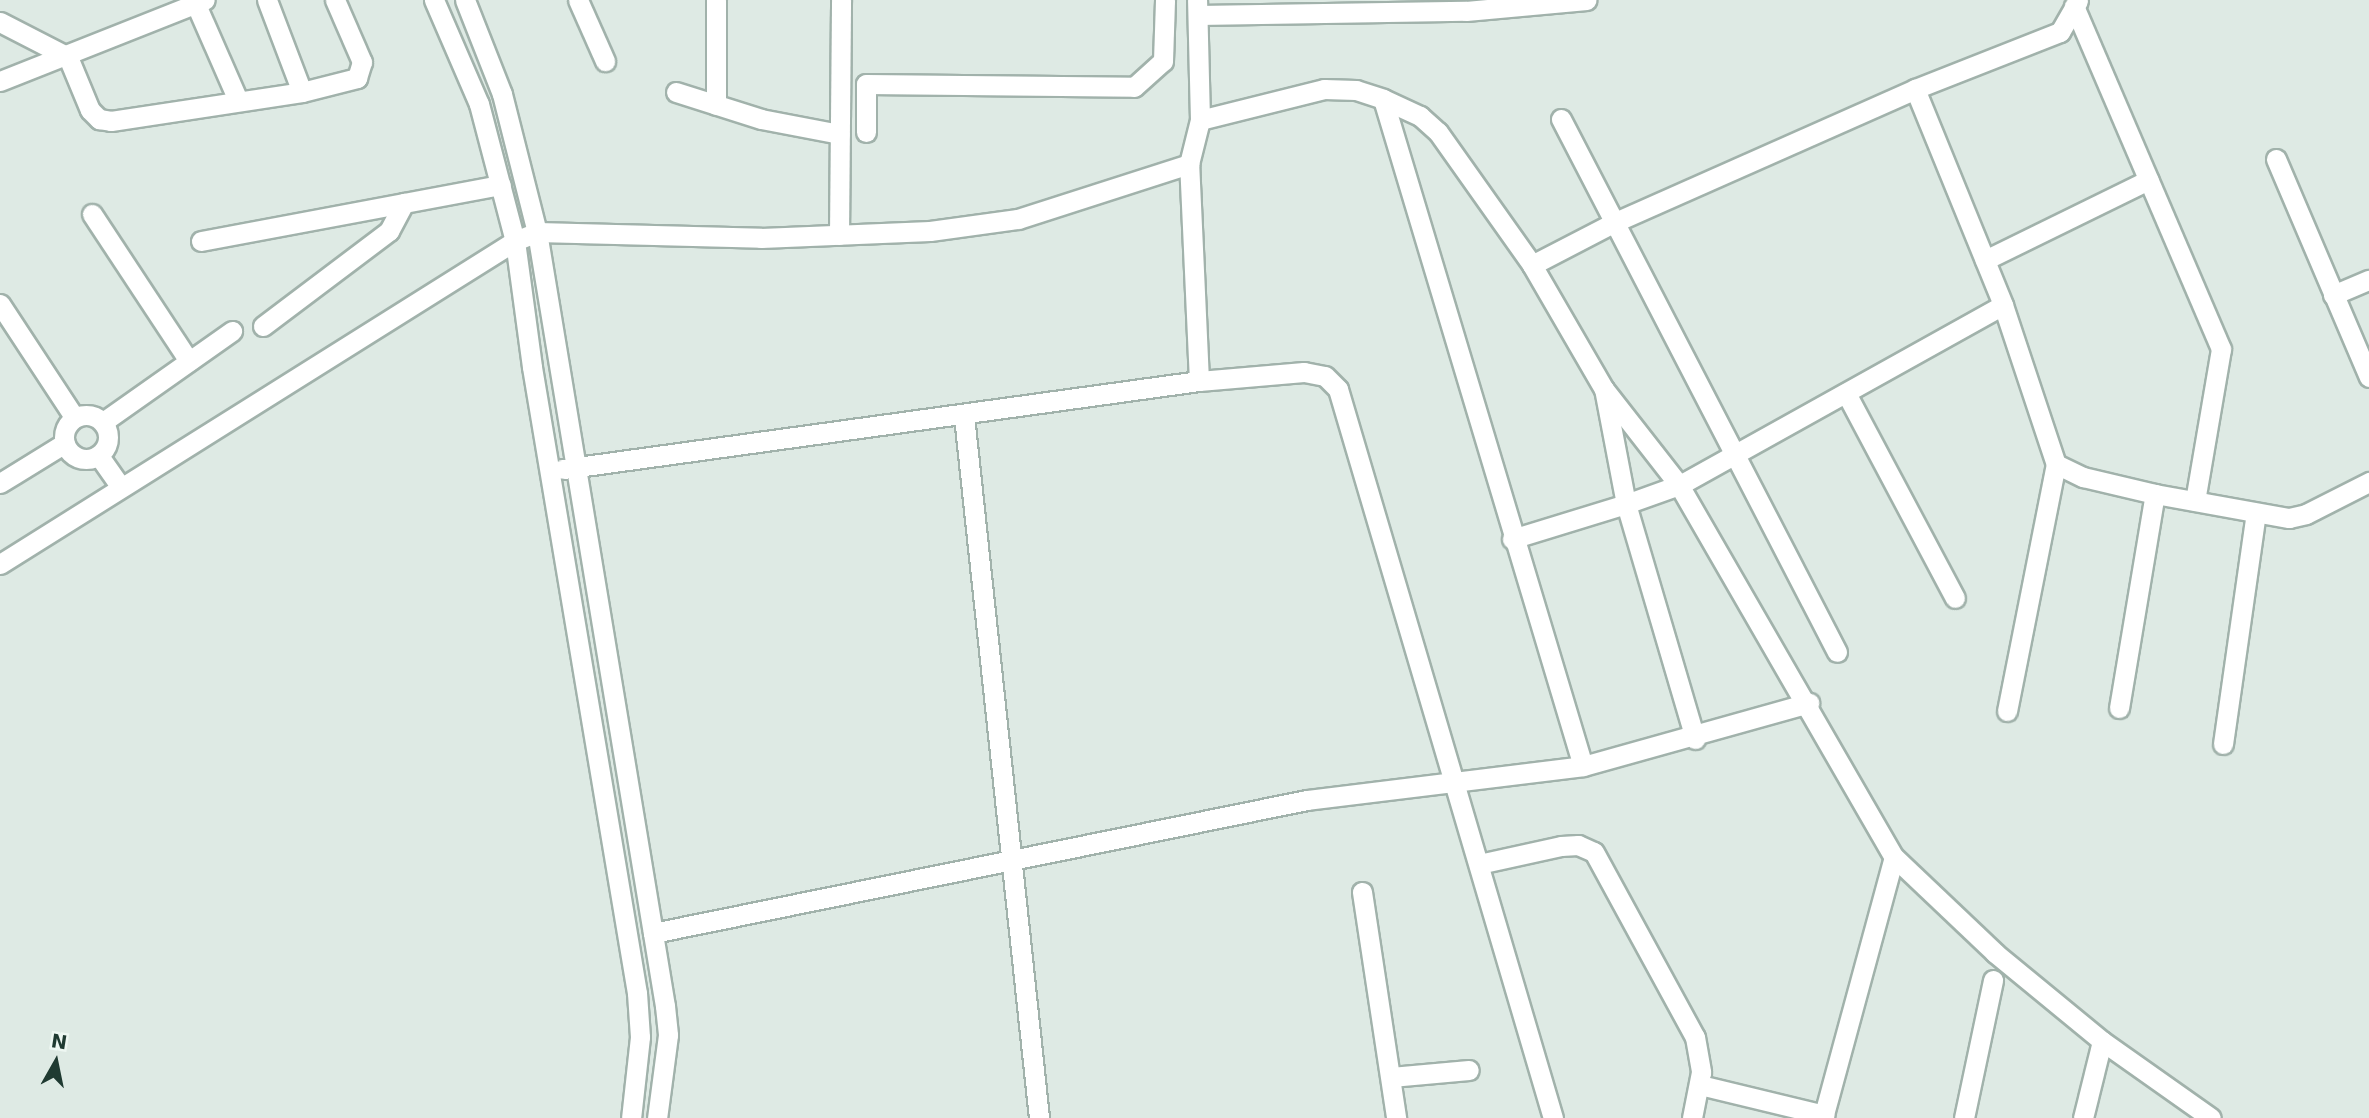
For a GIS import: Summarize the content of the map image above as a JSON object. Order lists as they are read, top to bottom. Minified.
{"north":"top"}
